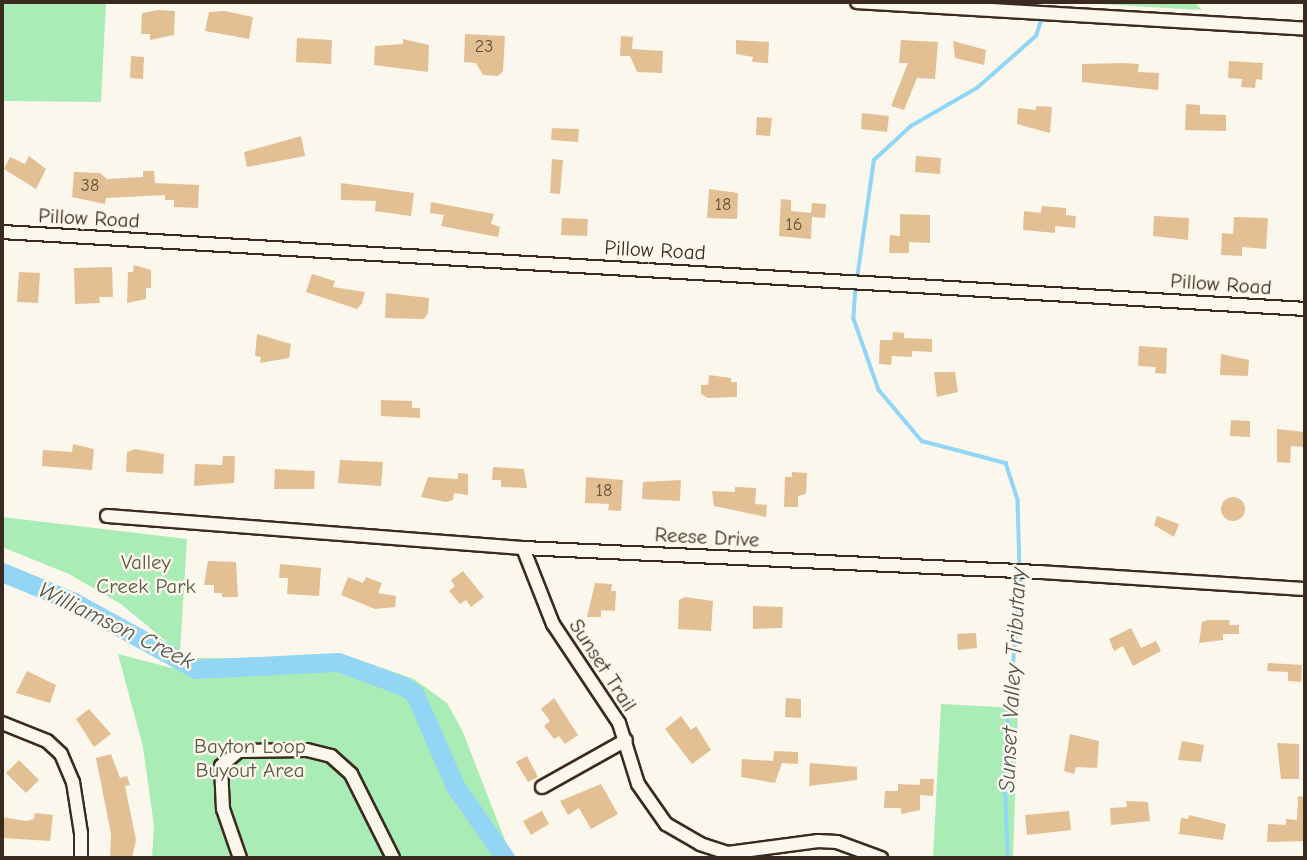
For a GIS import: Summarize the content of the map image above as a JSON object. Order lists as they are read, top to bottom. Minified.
{"streets":{"street":["Pillow Road","Reese Drive","Sunset Trail"]},"crossings":[["Reese Drive","Sunset Trail"]],"water":["Williamson Creek","Sunset Valley Tributary"],"parks":["Valley Creek Park","Bayton Loop Buyout Area"],"house_numbers":["23","38","18","16","18"]}
